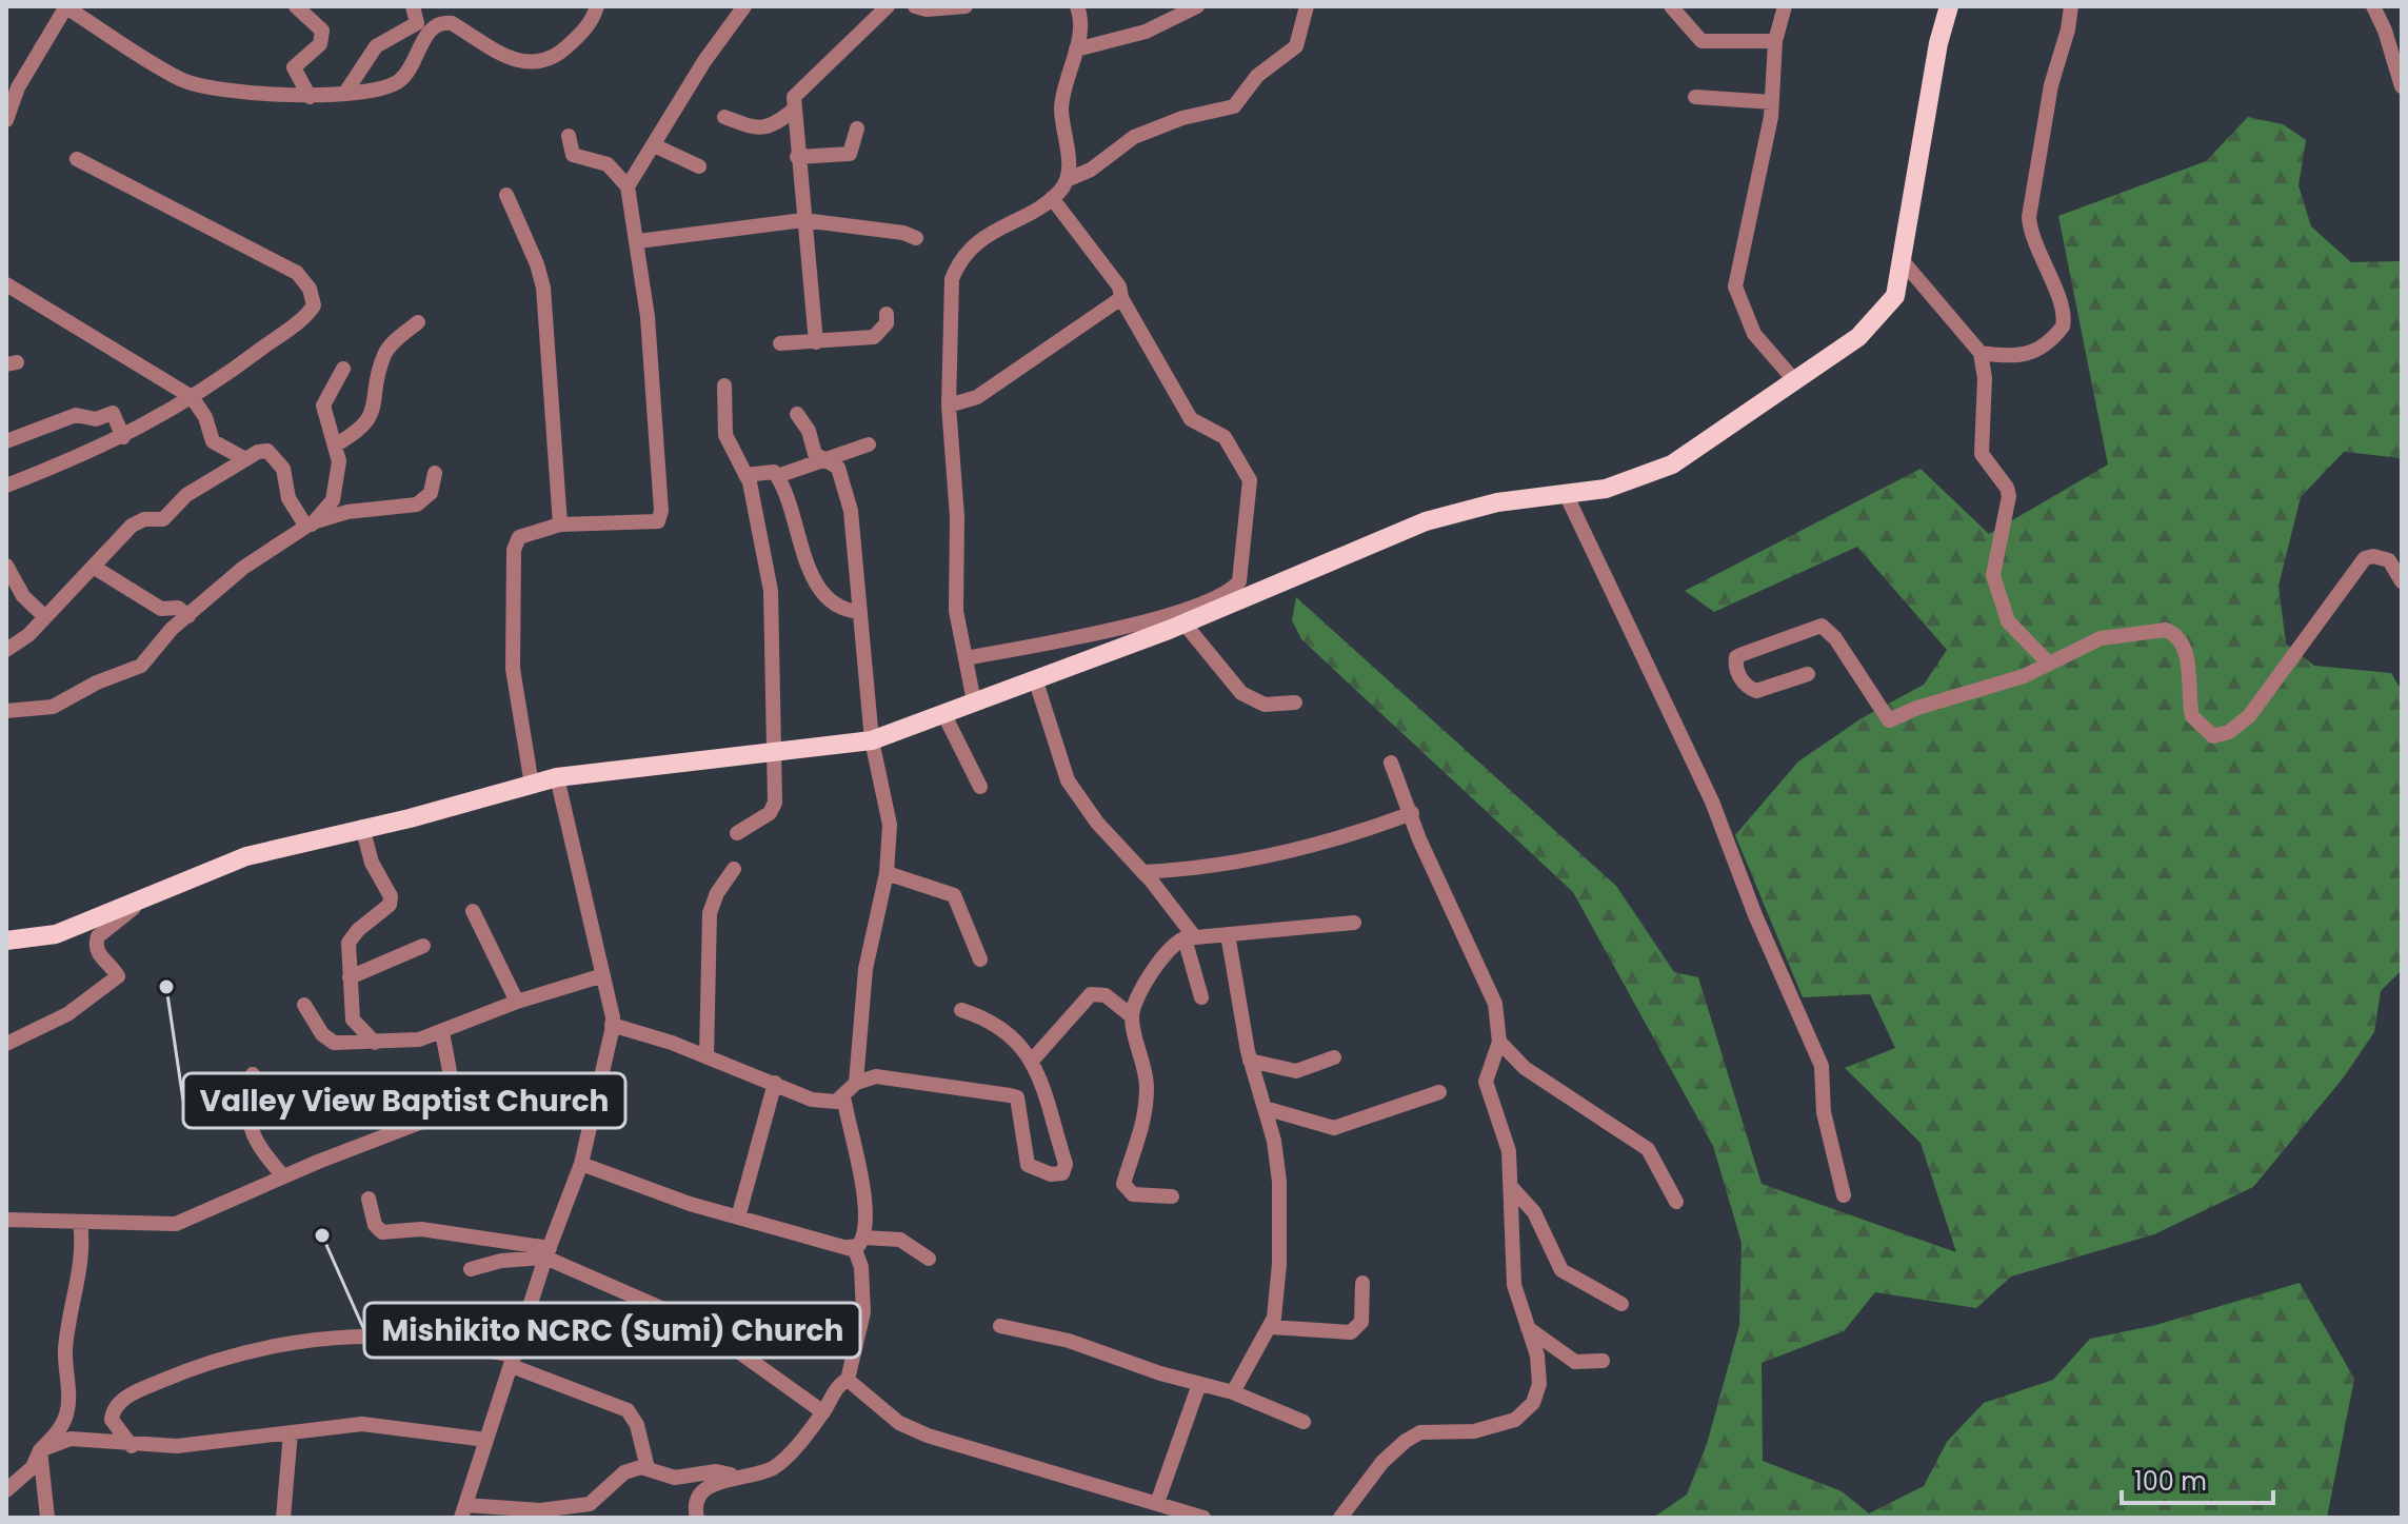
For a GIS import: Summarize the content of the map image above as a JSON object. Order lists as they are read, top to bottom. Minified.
{"places":["Valley View Baptist Church","Mishikito NCRC (Sumi) Church"],"scale_bar":"100 m"}
